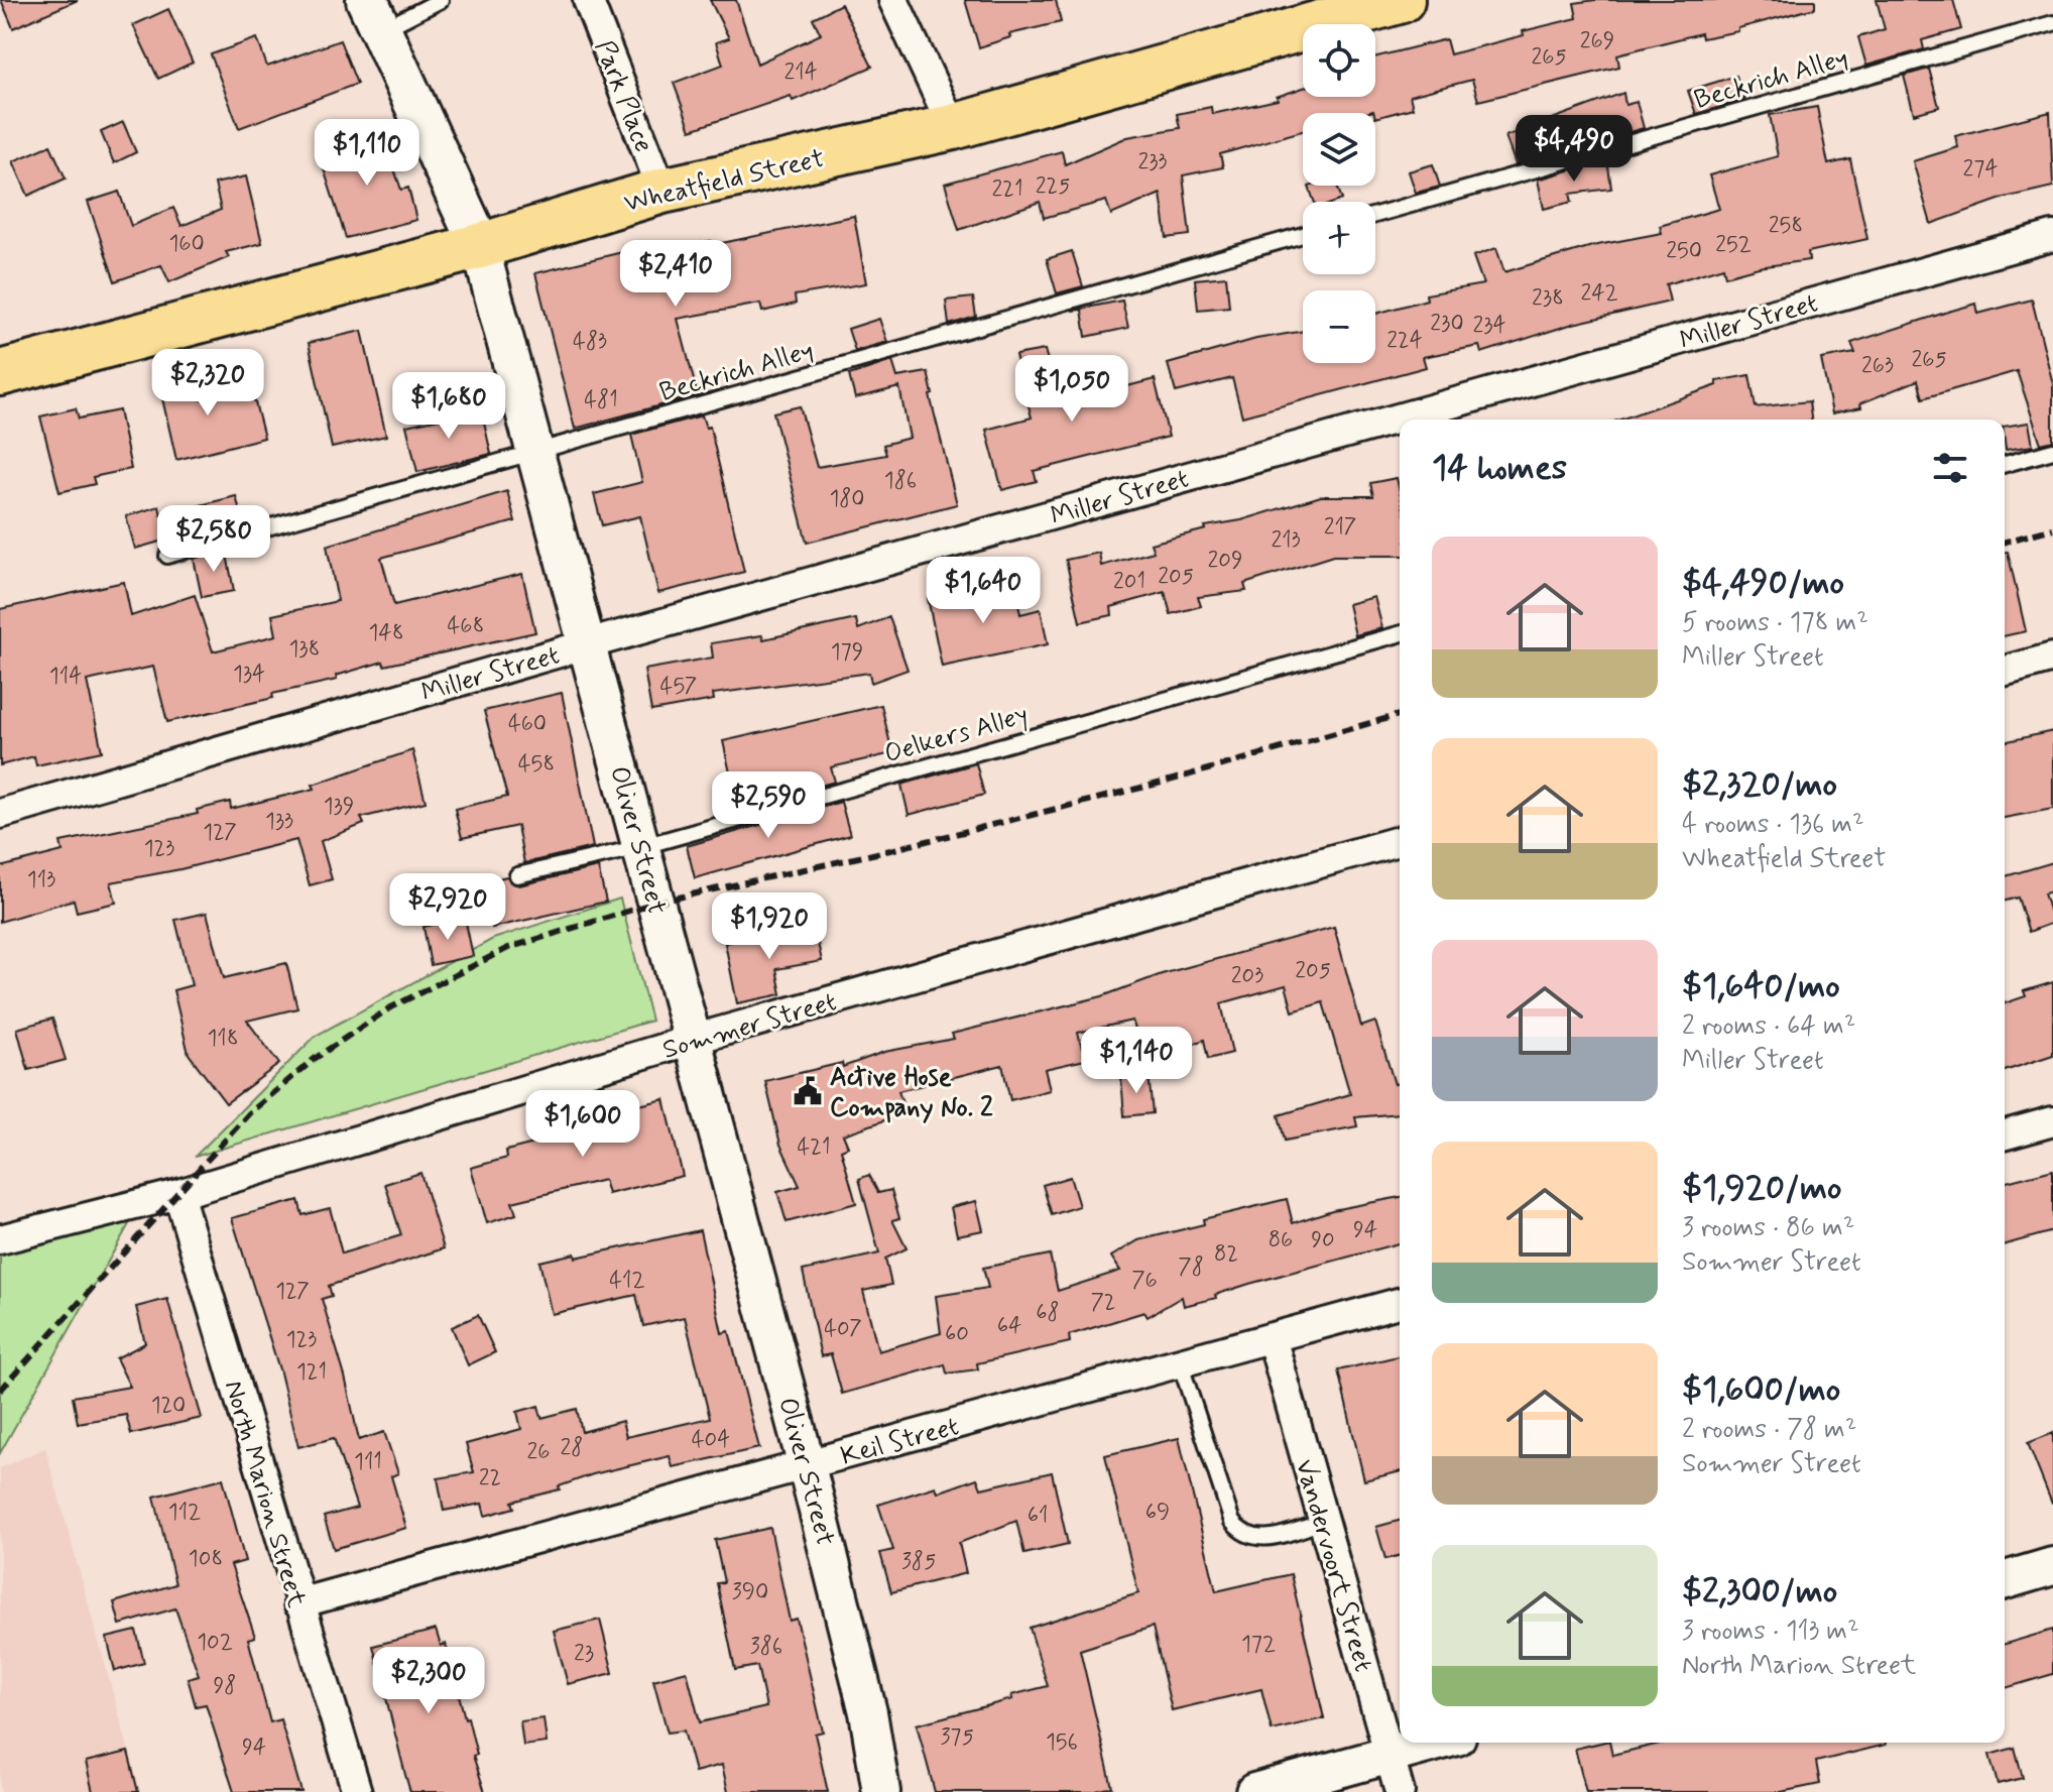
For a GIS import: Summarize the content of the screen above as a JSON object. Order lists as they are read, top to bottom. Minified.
{"streets":{"main road":["Wheatfield Street","Oliver Street"],"street":["Park Place","Miller Street","Sommer Street","Keil Street","North Marion Street","Vandervoort Street"],"lane":["Beckrich Alley","Oelkers Alley"]},"crossings":[["Beckrich Alley","Oliver Street"],["Park Place","Wheatfield Street"],["Wheatfield Street","Oliver Street"],["Miller Street","Oliver Street"],["Oelkers Alley","Oliver Street"],["Oliver Street","Sommer Street"],["Oliver Street","Keil Street"],["Sommer Street","North Marion Street"],["Keil Street","North Marion Street"],["Keil Street","Vandervoort Street"]],"places":{"public building":["Active Hose Company No. 2"]},"house_numbers":["269","265","214","233","274","225","221","258","160","252","250","242","238","230","234","224","483","265","263","481","186","180","217","213","209","205","201","468","148","138","179","134","114","457","460","458","139","133","127","123","113","205","203","118","421","94","86","90","82","78","412","76","127","72","68","64","407","60","123","121","120","404","28","26","111","22","112","69","61","108","385","390","102","172","386","23","98","375","156","94"],"page":{"map_buttons":["+","−"],"price":["$4,490","$1,110","$2,410","$2,320","$1,050","$1,680","$2,580","$1,640","$2,590","$2,920","$1,920","$1,140","$1,600","$2,300"],"heading":"14 homes","list":[{"name":"$4,490/mo","note":"5 rooms · 178 m² · Miller Street"},{"name":"$2,320/mo","note":"4 rooms · 136 m² · Wheatfield Street"},{"name":"$1,640/mo","note":"2 rooms · 64 m² · Miller Street"},{"name":"$1,920/mo","note":"3 rooms · 86 m² · Sommer Street"},{"name":"$1,600/mo","note":"2 rooms · 78 m² · Sommer Street"},{"name":"$2,300/mo","note":"3 rooms · 113 m² · North Marion Street"}]}}
